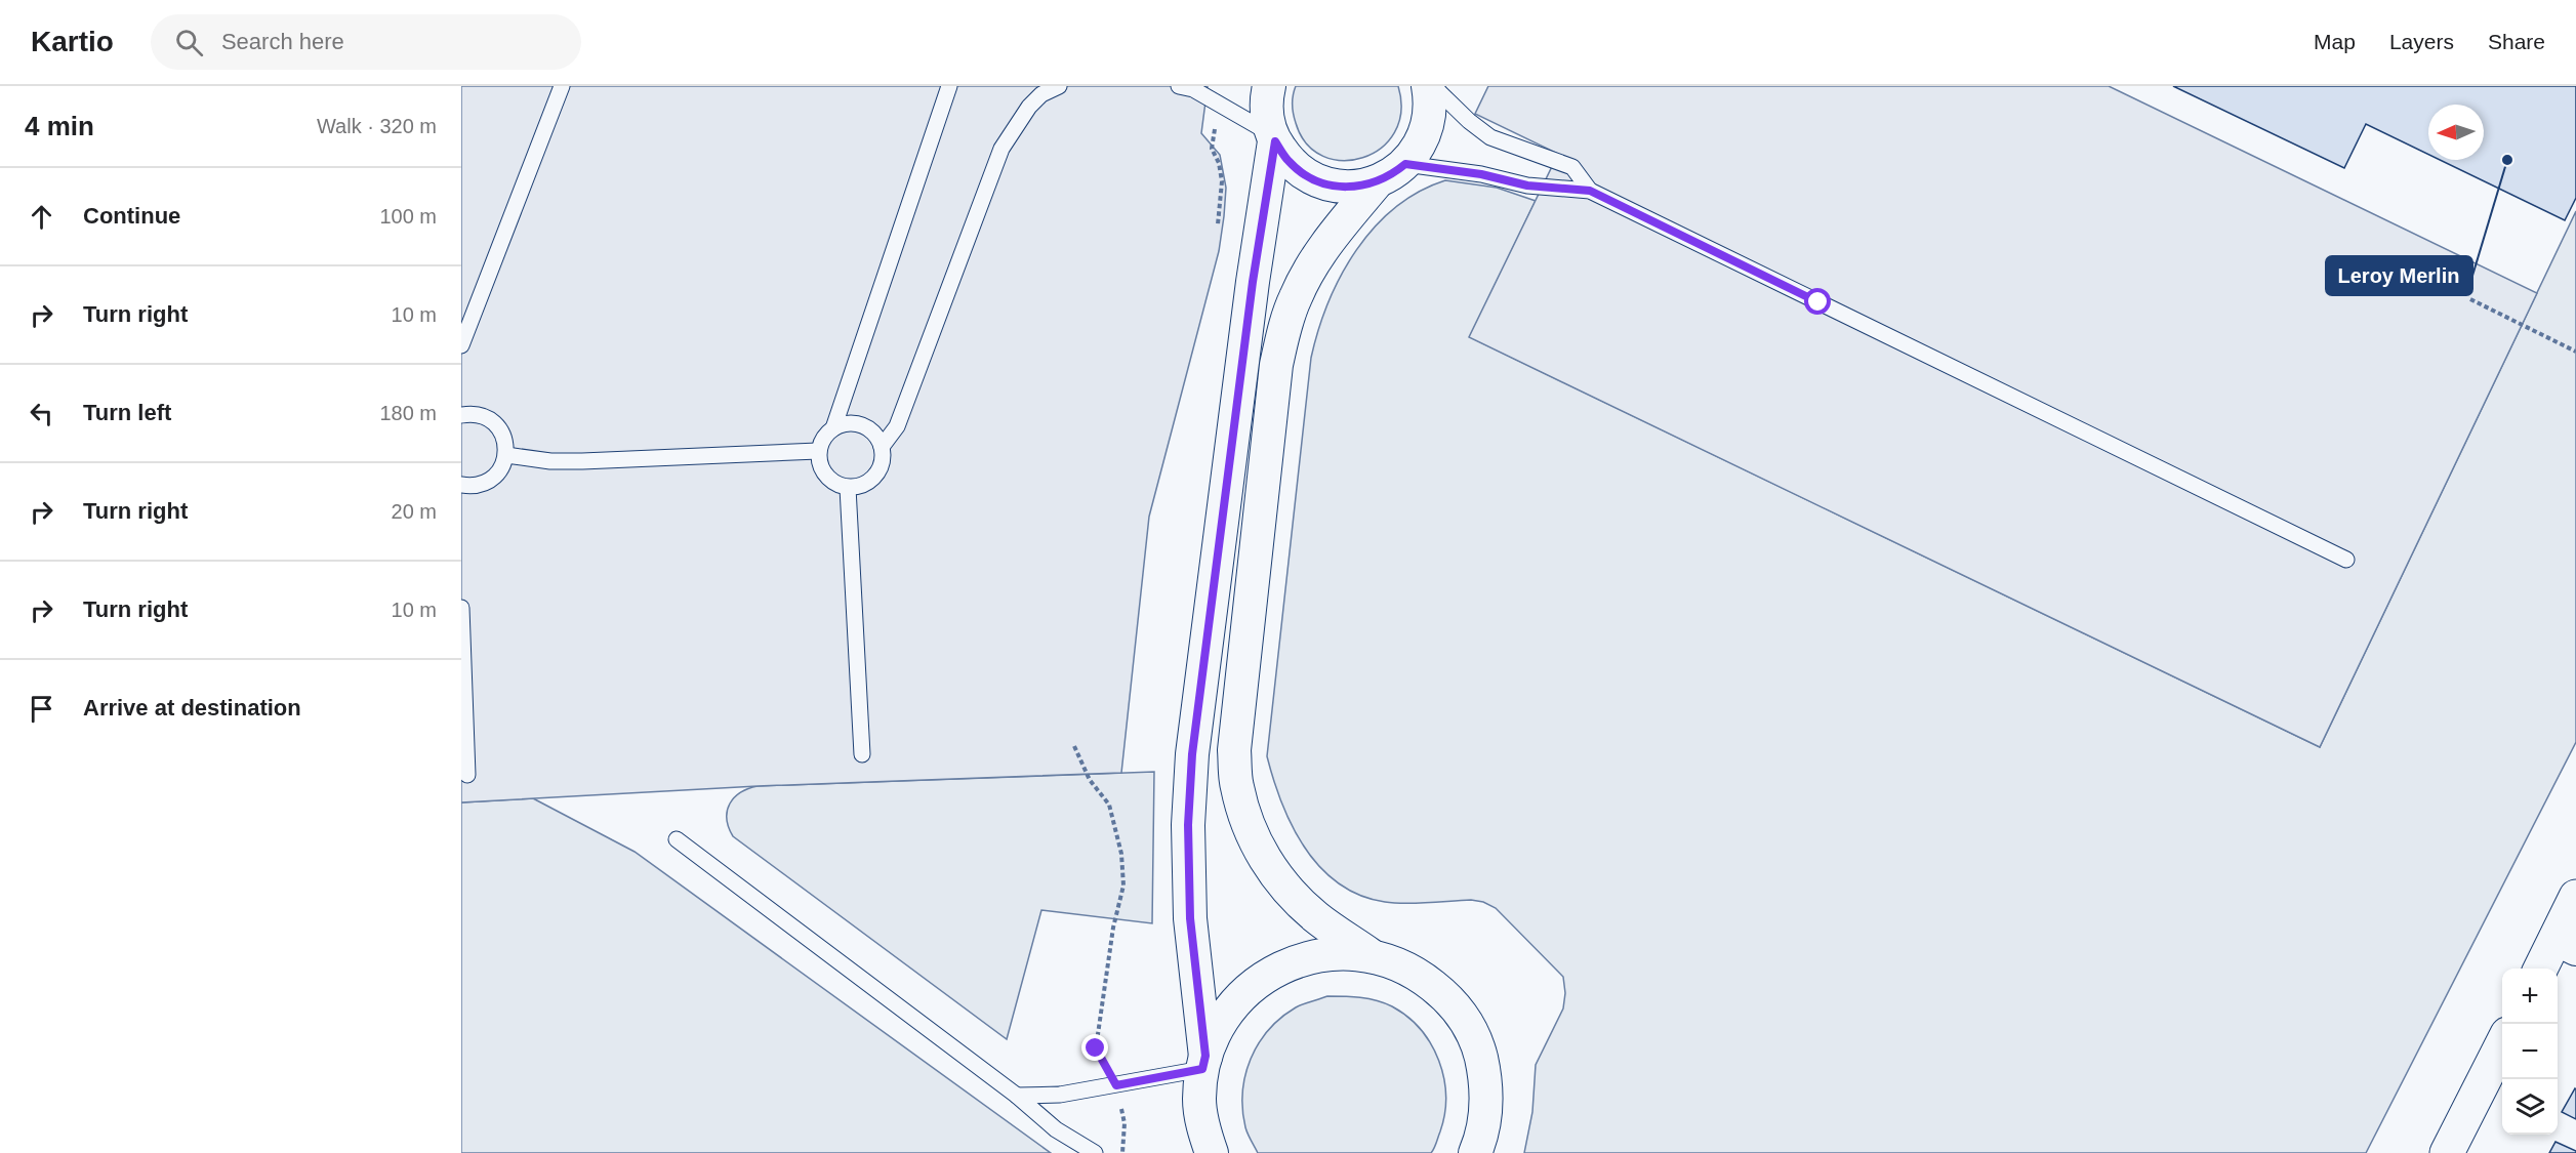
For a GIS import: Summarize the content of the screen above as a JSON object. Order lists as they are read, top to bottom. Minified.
{"places":["Leroy Merlin"],"north":"left","page":{"header":"Kartio","search":"Search here","nav":["Map","Layers","Share"],"heading":["4 min","Walk · 320 m"],"list":[["Continue","100 m"],["Turn right","10 m"],["Turn left","180 m"],["Turn right","20 m"],["Turn right","10 m"],"Arrive at destination"],"map_buttons":["+","−"]}}
